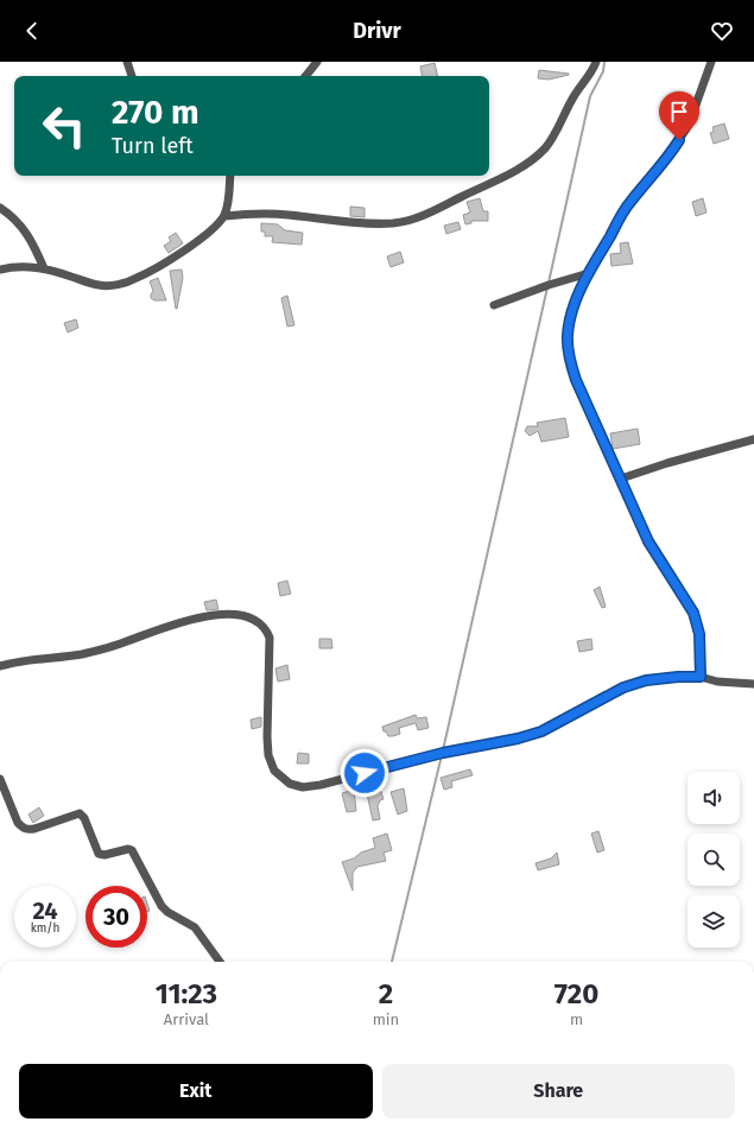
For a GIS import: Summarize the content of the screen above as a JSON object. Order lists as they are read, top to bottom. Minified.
{"page":{"header":"Drivr","turn":["270 m","Turn left"],"speed":"24 km/h","limit":"30","eta":["11:23","Arrival","2","min","720","m"],"buttons":["Exit","Share"]}}
